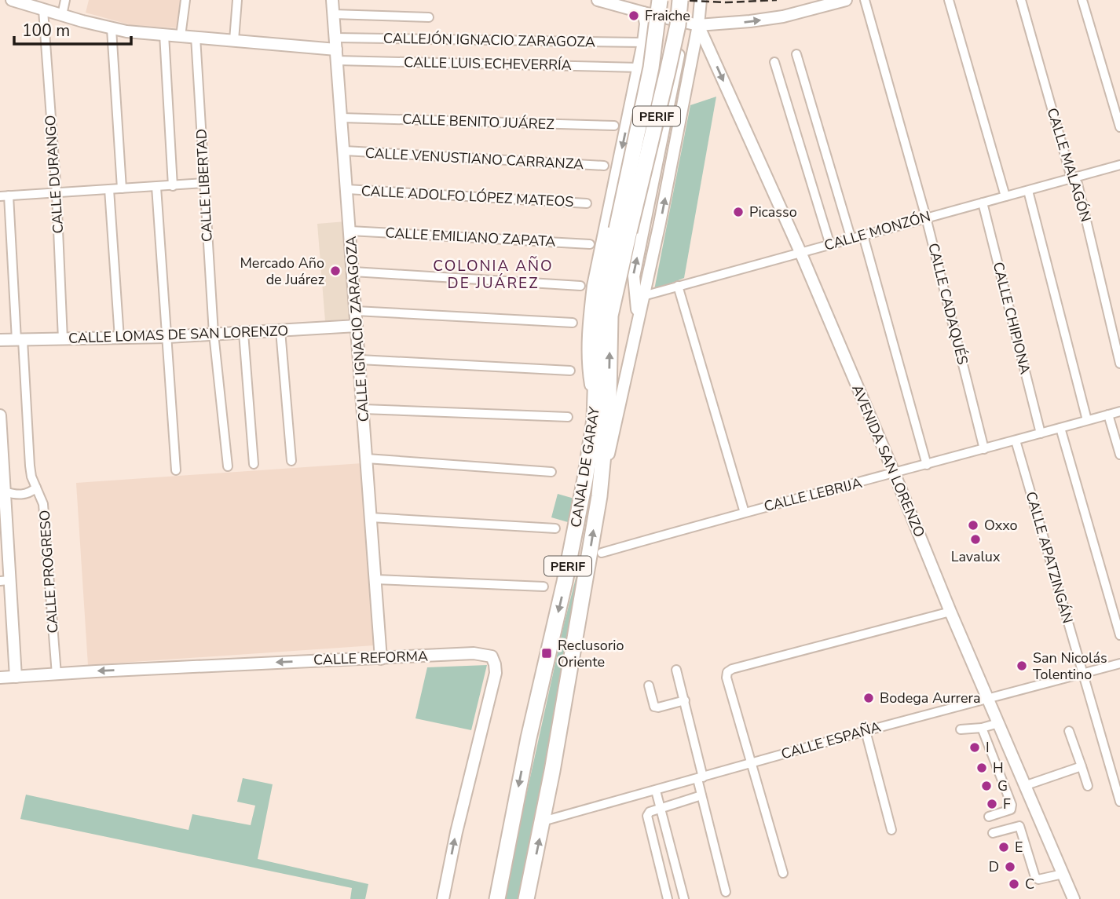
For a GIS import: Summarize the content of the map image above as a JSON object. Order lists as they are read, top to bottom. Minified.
{"streets":{"highway":["PERIF","CANAL DE GARAY"],"main road":["CALLE IGNACIO ZARAGOZA","CALLE LOMAS DE SAN LORENZO","AVENIDA SAN LORENZO","CALLE REFORMA"],"street":["CALLEJÓN IGNACIO ZARAGOZA","CALLE LUIS ECHEVERRÍA","CALLE BENITO JUÁREZ","CALLE VENUSTIANO CARRANZA","CALLE MALAGÓN","CALLE DURANGO","CALLE LIBERTAD","CALLE ADOLFO LÓPEZ MATEOS","CALLE MONZÓN","CALLE EMILIANO ZAPATA","CALLE CADAQUÉS","CALLE CHIPIONA","CALLE LEBRIJA","CALLE APATZINGÁN","CALLE PROGRESO","CALLE ESPAÑA"]},"crossings":[["CALLEJÓN IGNACIO ZARAGOZA","CALLE LUIS ECHEVERRÍA"],["CALLEJÓN IGNACIO ZARAGOZA","CALLE IGNACIO ZARAGOZA"],["CALLE LUIS ECHEVERRÍA","CALLE IGNACIO ZARAGOZA"],["CALLE BENITO JUÁREZ","CALLE IGNACIO ZARAGOZA"],["CALLE VENUSTIANO CARRANZA","CALLE IGNACIO ZARAGOZA"],["CALLE MALAGÓN","CALLE MONZÓN"],["CALLE DURANGO","CALLE LOMAS DE SAN LORENZO"],["CALLE LIBERTAD","CALLE LOMAS DE SAN LORENZO"],["CALLE ADOLFO LÓPEZ MATEOS","CALLE IGNACIO ZARAGOZA"],["CALLE MONZÓN","CALLE CADAQUÉS"],["CALLE MONZÓN","CALLE CHIPIONA"],["CALLE MONZÓN","AVENIDA SAN LORENZO"],["CALLE MONZÓN","CANAL DE GARAY"],["CALLE EMILIANO ZAPATA","CALLE IGNACIO ZARAGOZA"],["CALLE CADAQUÉS","CALLE LEBRIJA"],["CALLE CHIPIONA","CALLE LEBRIJA"],["CALLE IGNACIO ZARAGOZA","CALLE LOMAS DE SAN LORENZO"],["CALLE IGNACIO ZARAGOZA","CALLE REFORMA"],["CALLE LOMAS DE SAN LORENZO","CALLE PROGRESO"],["AVENIDA SAN LORENZO","CANAL DE GARAY"],["AVENIDA SAN LORENZO","CALLE LEBRIJA"],["AVENIDA SAN LORENZO","CALLE ESPAÑA"],["CANAL DE GARAY","CALLE ESPAÑA"],["CALLE LEBRIJA","CALLE APATZINGÁN"],["CALLE APATZINGÁN","CALLE ESPAÑA"],["CALLE PROGRESO","CALLE REFORMA"]],"districts":["COLONIA AÑO DE JUÁREZ"],"places":{"other":["Fraiche","Picasso","Mercado Año de Juárez","Oxxo","Lavalux","San Nicolás Tolentino","Bodega Aurrera","I","H","G","F","E","D","C"],"transit":["Reclusorio Oriente"]},"scale_bar":"100 m"}
